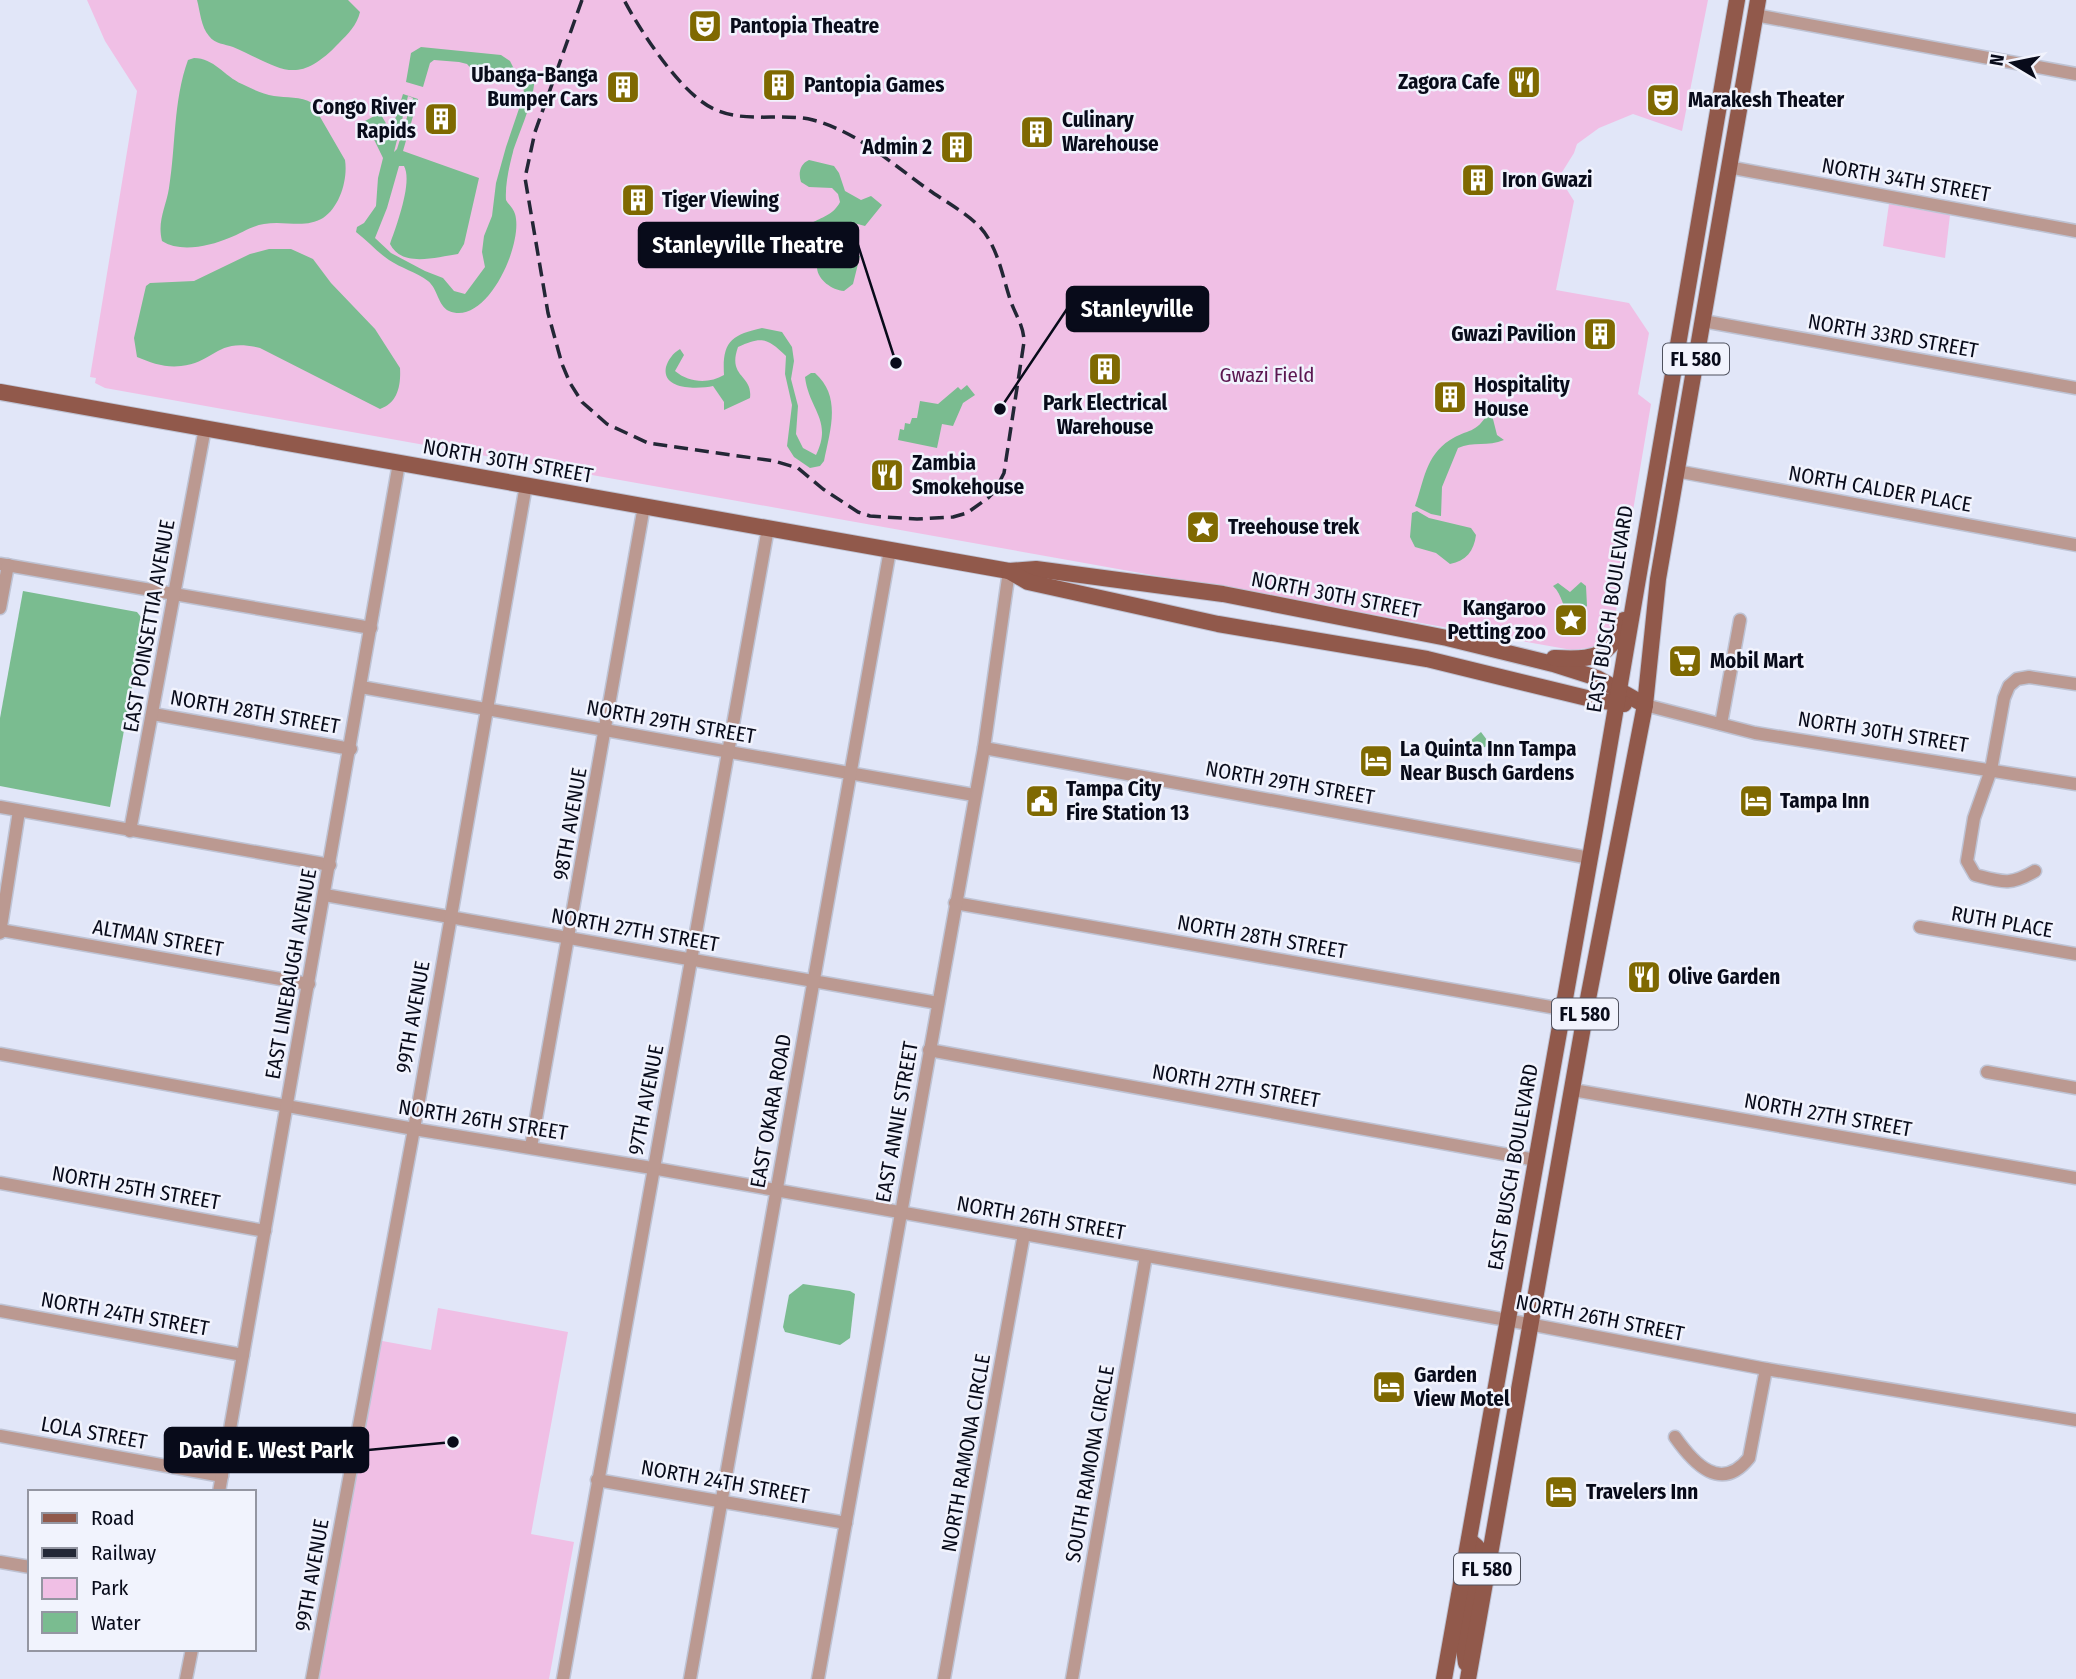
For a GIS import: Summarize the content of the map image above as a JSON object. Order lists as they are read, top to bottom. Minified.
{"streets":{"main road":["FL 580","NORTH 30TH STREET","EAST BUSCH BOULEVARD"],"street":["NORTH 34TH STREET","NORTH 33RD STREET","NORTH CALDER PLACE","EAST POINSETTIA AVENUE","NORTH 28TH STREET","NORTH 29TH STREET","98TH AVENUE","RUTH PLACE","NORTH 27TH STREET","ALTMAN STREET","EAST LINEBAUGH AVENUE","99TH AVENUE","97TH AVENUE","EAST OKARA ROAD","NORTH 26TH STREET","EAST ANNIE STREET","NORTH 25TH STREET","NORTH 24TH STREET","LOLA STREET","NORTH RAMONA CIRCLE","SOUTH RAMONA CIRCLE"]},"crossings":[["NORTH 34TH STREET","EAST BUSCH BOULEVARD"],["NORTH 33RD STREET","EAST BUSCH BOULEVARD"],["NORTH 30TH STREET","EAST BUSCH BOULEVARD"],["NORTH 30TH STREET","EAST POINSETTIA AVENUE"],["NORTH 30TH STREET","98TH AVENUE"],["NORTH 30TH STREET","EAST LINEBAUGH AVENUE"],["NORTH 30TH STREET","99TH AVENUE"],["NORTH 30TH STREET","97TH AVENUE"],["NORTH 30TH STREET","EAST OKARA ROAD"],["NORTH 30TH STREET","EAST ANNIE STREET"],["NORTH CALDER PLACE","EAST BUSCH BOULEVARD"],["EAST BUSCH BOULEVARD","NORTH 28TH STREET"],["EAST BUSCH BOULEVARD","NORTH 29TH STREET"],["EAST BUSCH BOULEVARD","NORTH 27TH STREET"],["EAST BUSCH BOULEVARD","NORTH 26TH STREET"],["EAST POINSETTIA AVENUE","NORTH 28TH STREET"],["NORTH 28TH STREET","EAST LINEBAUGH AVENUE"],["NORTH 28TH STREET","EAST ANNIE STREET"],["NORTH 29TH STREET","98TH AVENUE"],["NORTH 29TH STREET","EAST LINEBAUGH AVENUE"],["NORTH 29TH STREET","99TH AVENUE"],["NORTH 29TH STREET","97TH AVENUE"],["NORTH 29TH STREET","EAST OKARA ROAD"],["NORTH 29TH STREET","EAST ANNIE STREET"],["98TH AVENUE","NORTH 27TH STREET"],["98TH AVENUE","NORTH 26TH STREET"],["NORTH 27TH STREET","EAST LINEBAUGH AVENUE"],["NORTH 27TH STREET","99TH AVENUE"],["NORTH 27TH STREET","97TH AVENUE"],["NORTH 27TH STREET","EAST OKARA ROAD"],["NORTH 27TH STREET","EAST ANNIE STREET"],["ALTMAN STREET","EAST LINEBAUGH AVENUE"],["EAST LINEBAUGH AVENUE","NORTH 26TH STREET"],["EAST LINEBAUGH AVENUE","NORTH 25TH STREET"],["EAST LINEBAUGH AVENUE","NORTH 24TH STREET"],["EAST LINEBAUGH AVENUE","LOLA STREET"],["99TH AVENUE","NORTH 26TH STREET"],["97TH AVENUE","NORTH 26TH STREET"],["97TH AVENUE","NORTH 24TH STREET"],["EAST OKARA ROAD","NORTH 26TH STREET"],["EAST OKARA ROAD","NORTH 24TH STREET"],["NORTH 26TH STREET","EAST ANNIE STREET"],["NORTH 26TH STREET","NORTH RAMONA CIRCLE"],["NORTH 26TH STREET","SOUTH RAMONA CIRCLE"],["EAST ANNIE STREET","NORTH 24TH STREET"]],"parks":["Gwazi Field"],"places":{"theatre":["Pantopia Theatre","Marakesh Theater"],"restaurant":["Zagora Cafe","Zambia Smokehouse","Olive Garden"],"building":["Pantopia Games","Ubanga-Banga Bumper Cars","Congo River Rapids","Culinary Warehouse","Admin 2","Iron Gwazi","Tiger Viewing","Gwazi Pavilion","Park Electrical Warehouse","Hospitality House"],"other":["Stanleyville Theatre","Stanleyville","David E. West Park"],"place":["Treehouse trek","Kangaroo Petting zoo"],"supermarket":["Mobil Mart"],"hotel":["La Quinta Inn Tampa Near Busch Gardens","Tampa Inn","Garden View Motel","Travelers Inn"],"public building":["Tampa City Fire Station 13"]},"legend":["Road","Railway","Park","Water"],"north":"left"}
